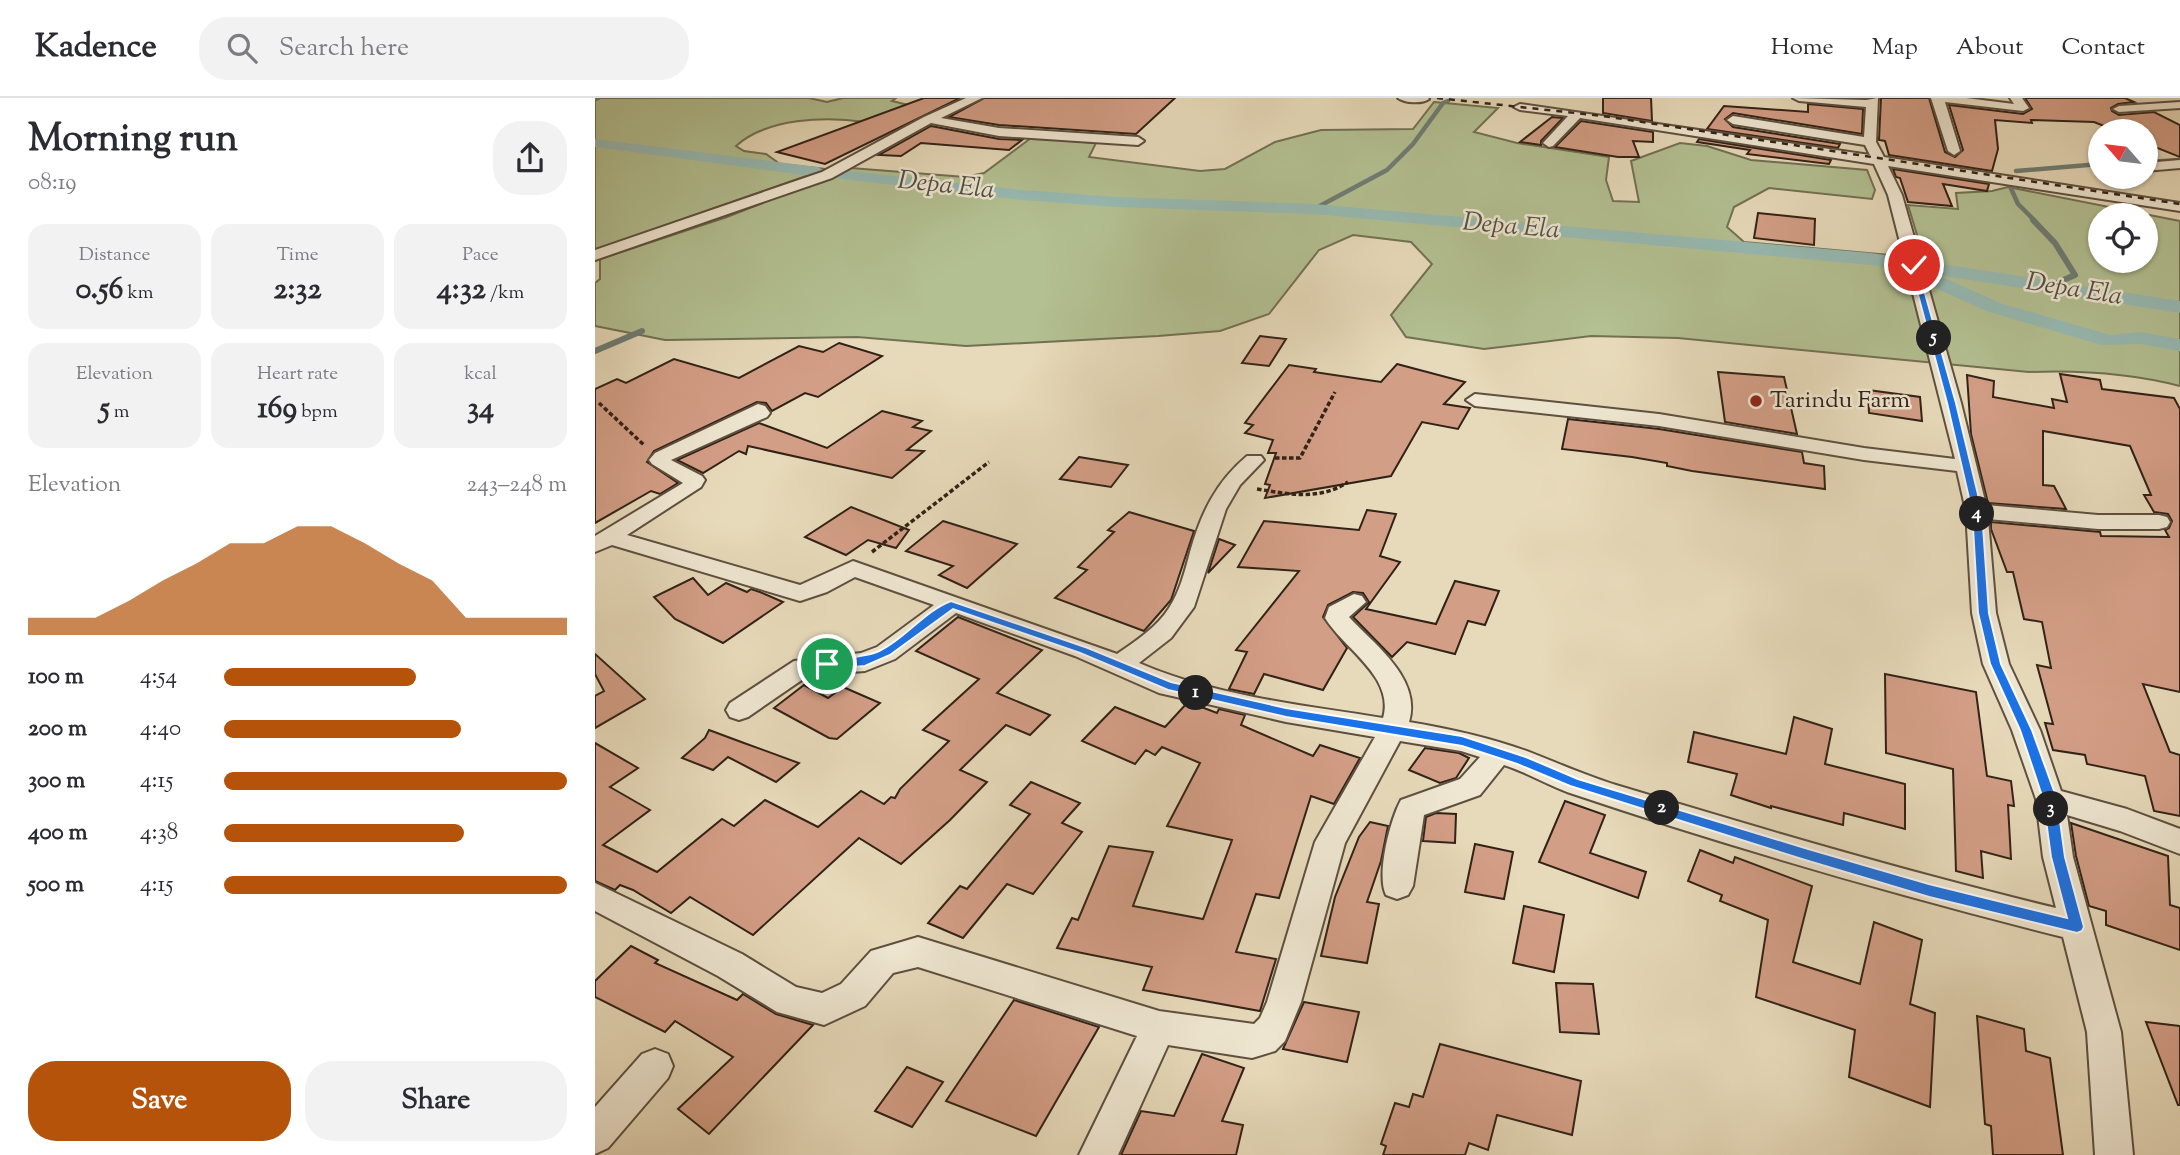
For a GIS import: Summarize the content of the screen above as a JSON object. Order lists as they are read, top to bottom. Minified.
{"water":["Depa Ela"],"places":["Tarindu Farm"],"north":"top left","page":{"header":"Kadence","search":"Search here","nav":["Home","Map","About","Contact"],"heading":["Morning run","08:19"],"stats":[["Distance","0.56 km"],["Time","2:32"],["Pace","4:32 /km"],["Elevation","5 m"],["Heart rate","169 bpm"],["kcal","34"]],"pins":["5","4","1","2","3"],"chart":["Elevation","243–248 m"],"list":[{"name":"100 m","note":"4:54"},{"name":"200 m","note":"4:40"},{"name":"300 m","note":"4:15"},{"name":"400 m","note":"4:38"},{"name":"500 m","note":"4:15"}],"buttons":["Save","Share"]}}
